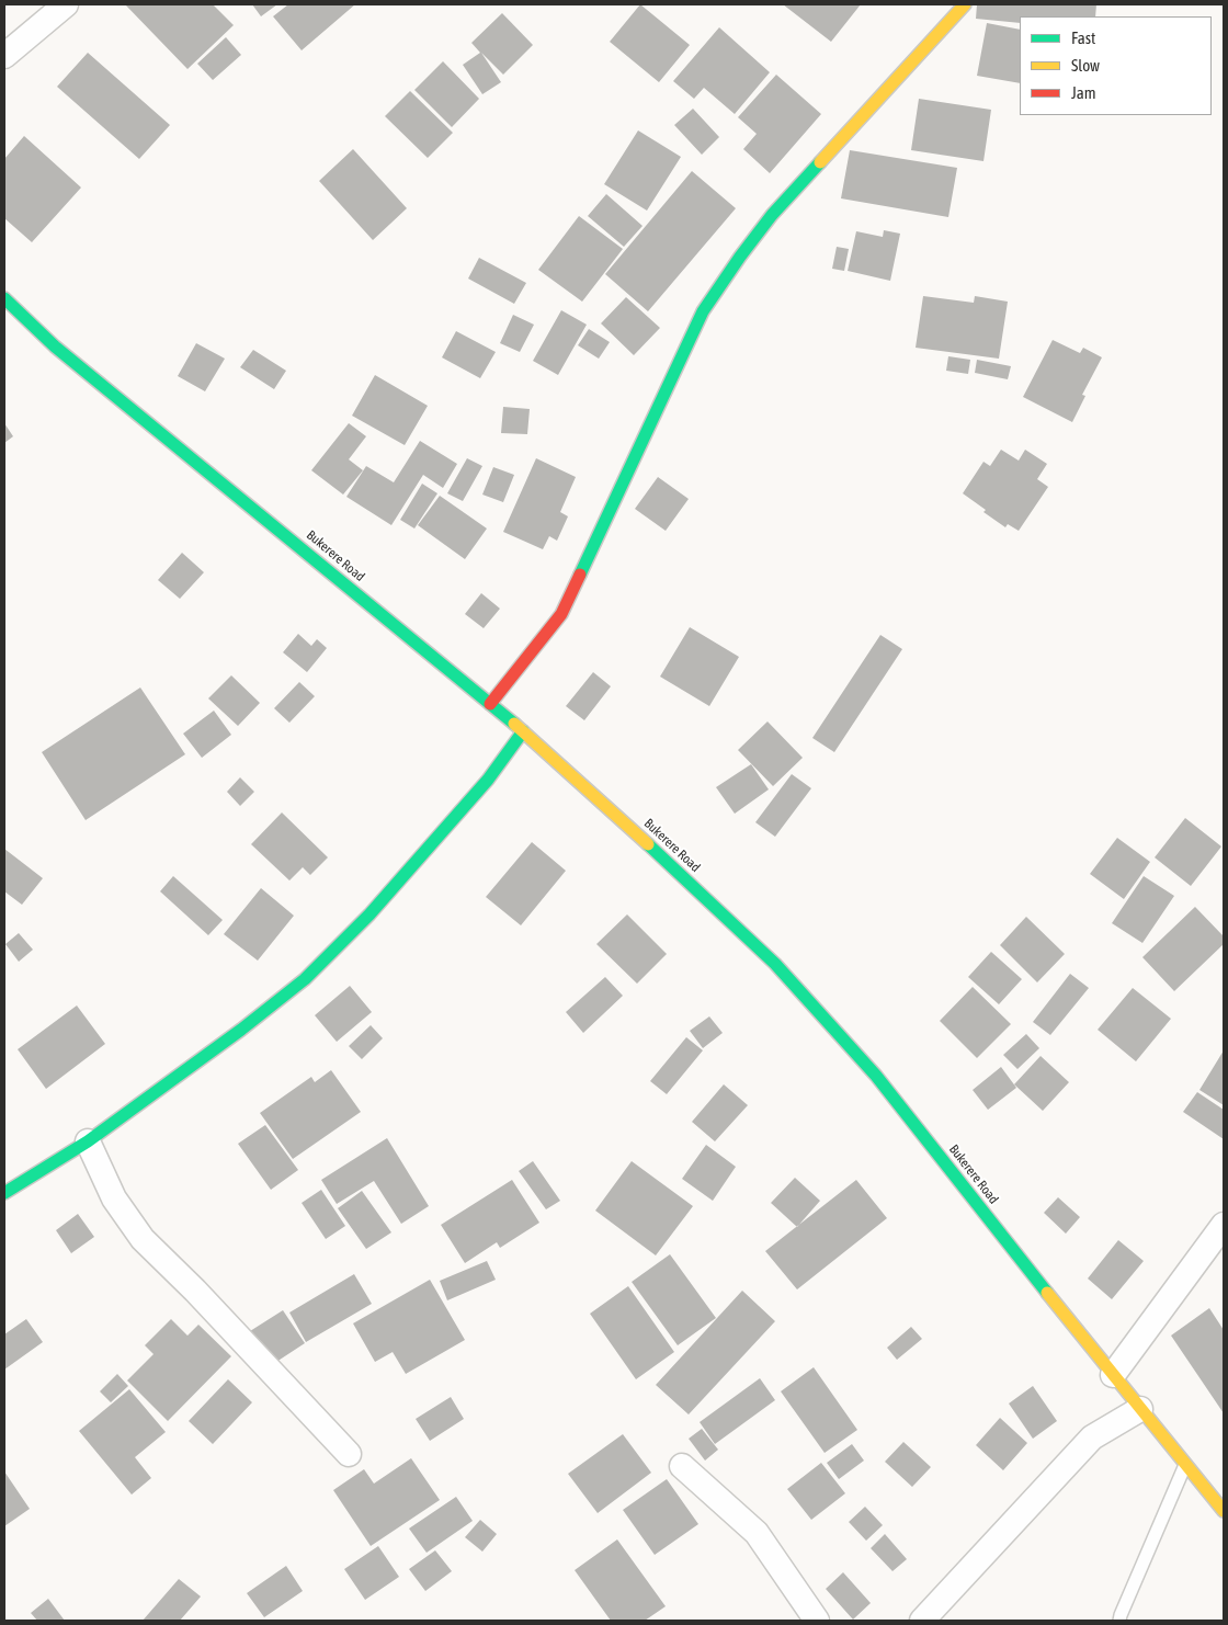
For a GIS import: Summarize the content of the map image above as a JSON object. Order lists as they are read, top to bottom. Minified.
{"streets":{"main road":["Bukerere Road"]},"legend":["Fast","Slow","Jam"]}
